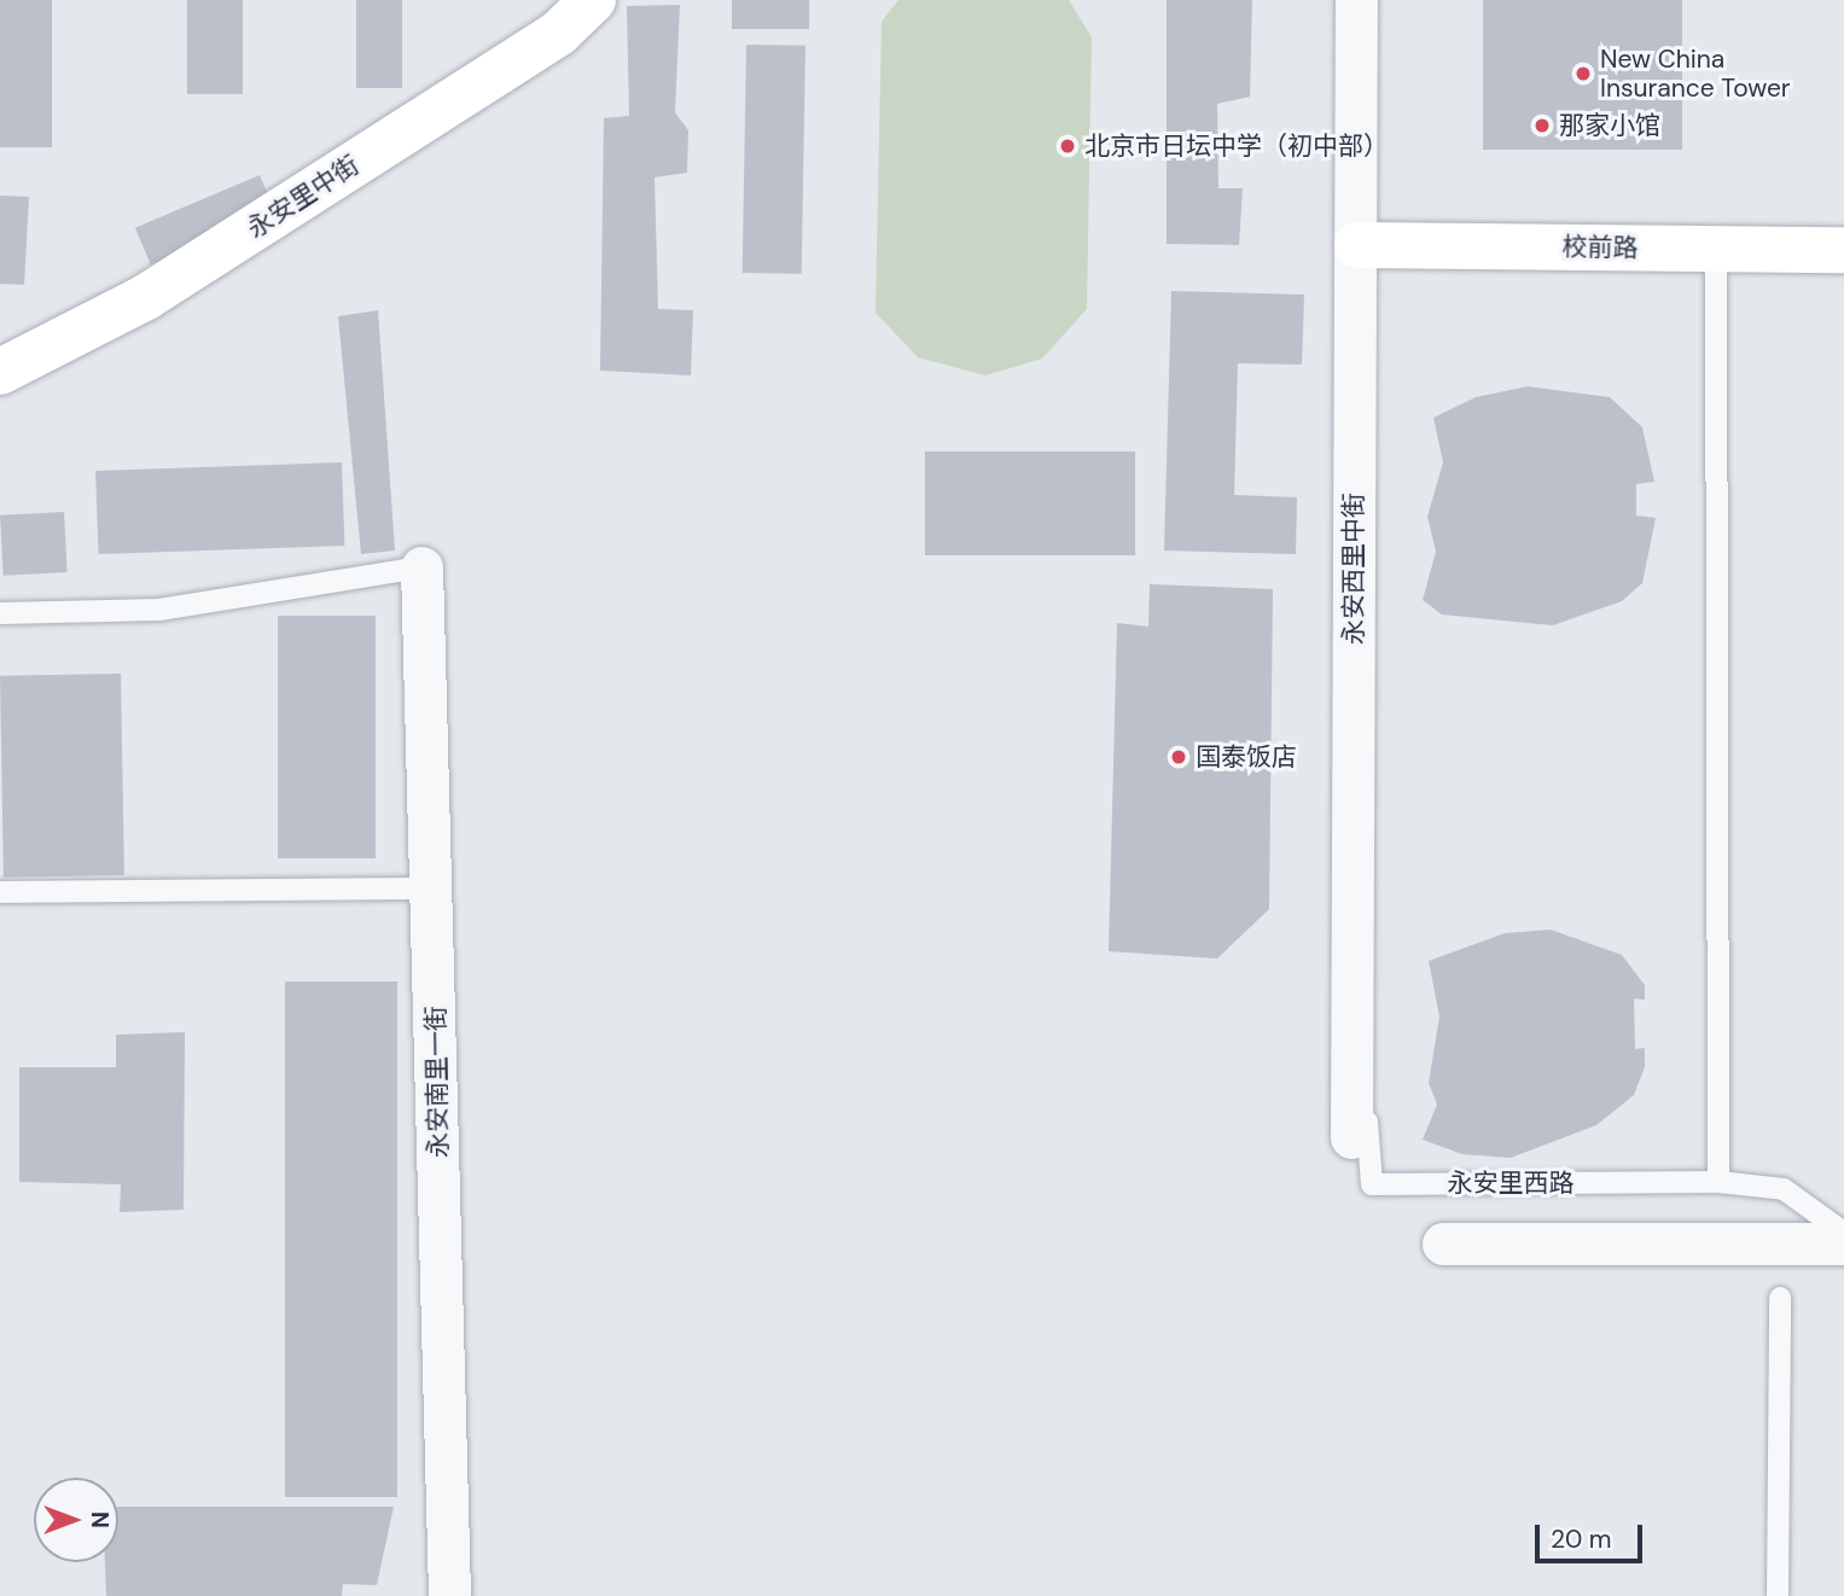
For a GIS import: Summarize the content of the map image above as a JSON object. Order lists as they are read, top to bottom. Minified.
{"streets":{"street":["永安里中街","校前路","永安西里中街","永安南里一街"],"lane":["永安里西路"]},"crossings":[["校前路","永安西里中街"],["永安西里中街","永安里西路"]],"places":["New China Insurance Tower","那家小馆","北京市日坛中学（初中部）","国泰饭店"],"scale_bar":"20 m","north":"right"}
